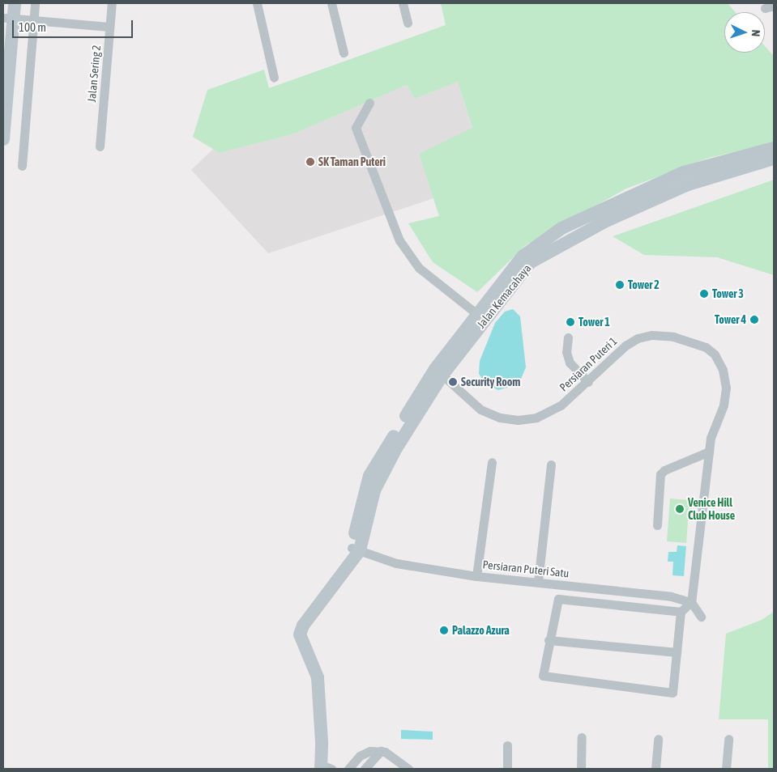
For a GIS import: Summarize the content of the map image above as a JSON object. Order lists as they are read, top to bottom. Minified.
{"streets":{"street":["Jalan Sering 2","Jalan Kemacahaya","Persiaran Puteri 1","Persiaran Puteri Satu"]},"crossings":[["Jalan Kemacahaya","Persiaran Puteri 1"],["Jalan Kemacahaya","Persiaran Puteri Satu"],["Persiaran Puteri 1","Persiaran Puteri Satu"]],"places":["SK Taman Puteri","Tower 2","Tower 3","Tower 4","Tower 1","Security Room","Venice Hill Club House","Palazzo Azura"],"scale_bar":"100 m","north":"right"}
